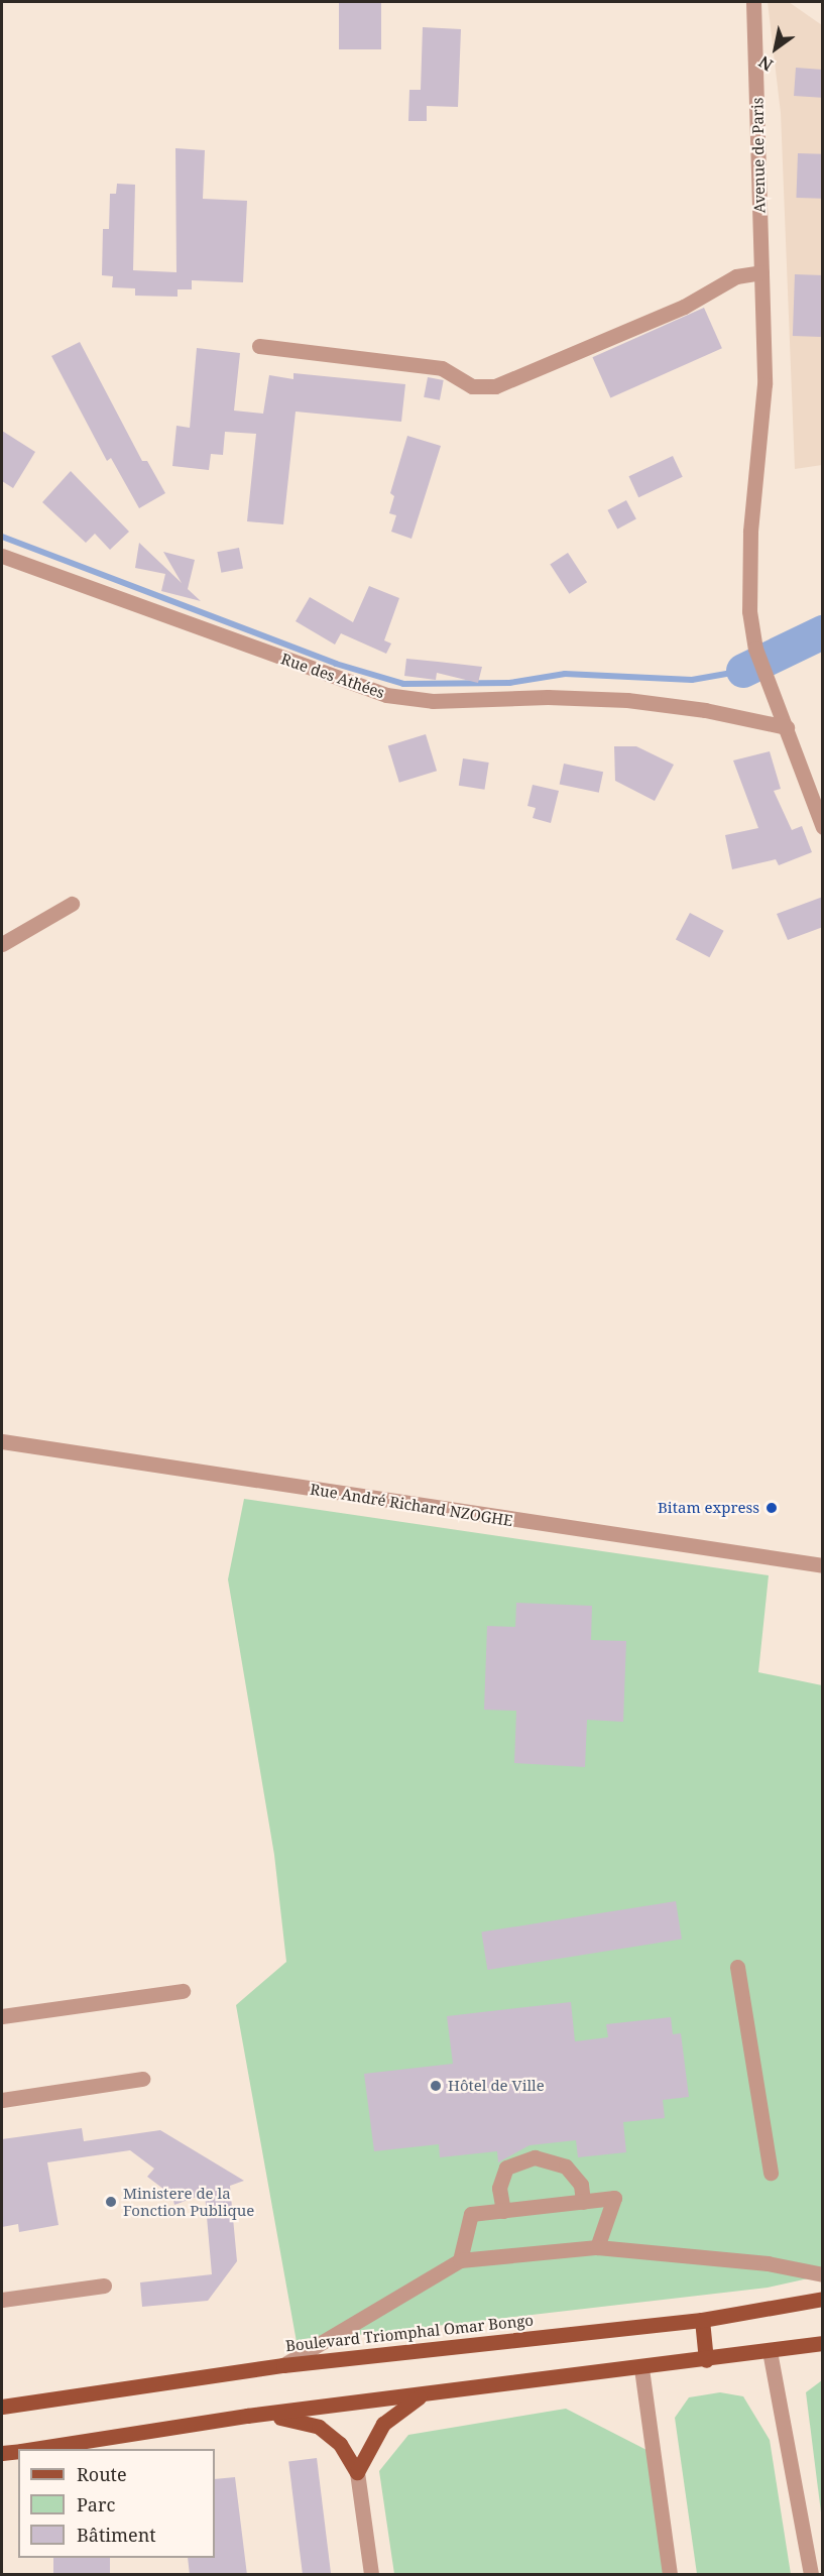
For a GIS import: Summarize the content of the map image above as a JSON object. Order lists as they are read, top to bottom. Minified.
{"streets":{"main road":["Boulevard Triomphal Omar Bongo"],"street":["Avenue de Paris","Rue des Athées","Rue André Richard NZOGHE"]},"crossings":[["Avenue de Paris","Rue des Athées"]],"places":["Bitam express","Hôtel de Ville","Ministere de la Fonction Publique"],"legend":["Route","Parc","Bâtiment"],"north":"bottom left"}
